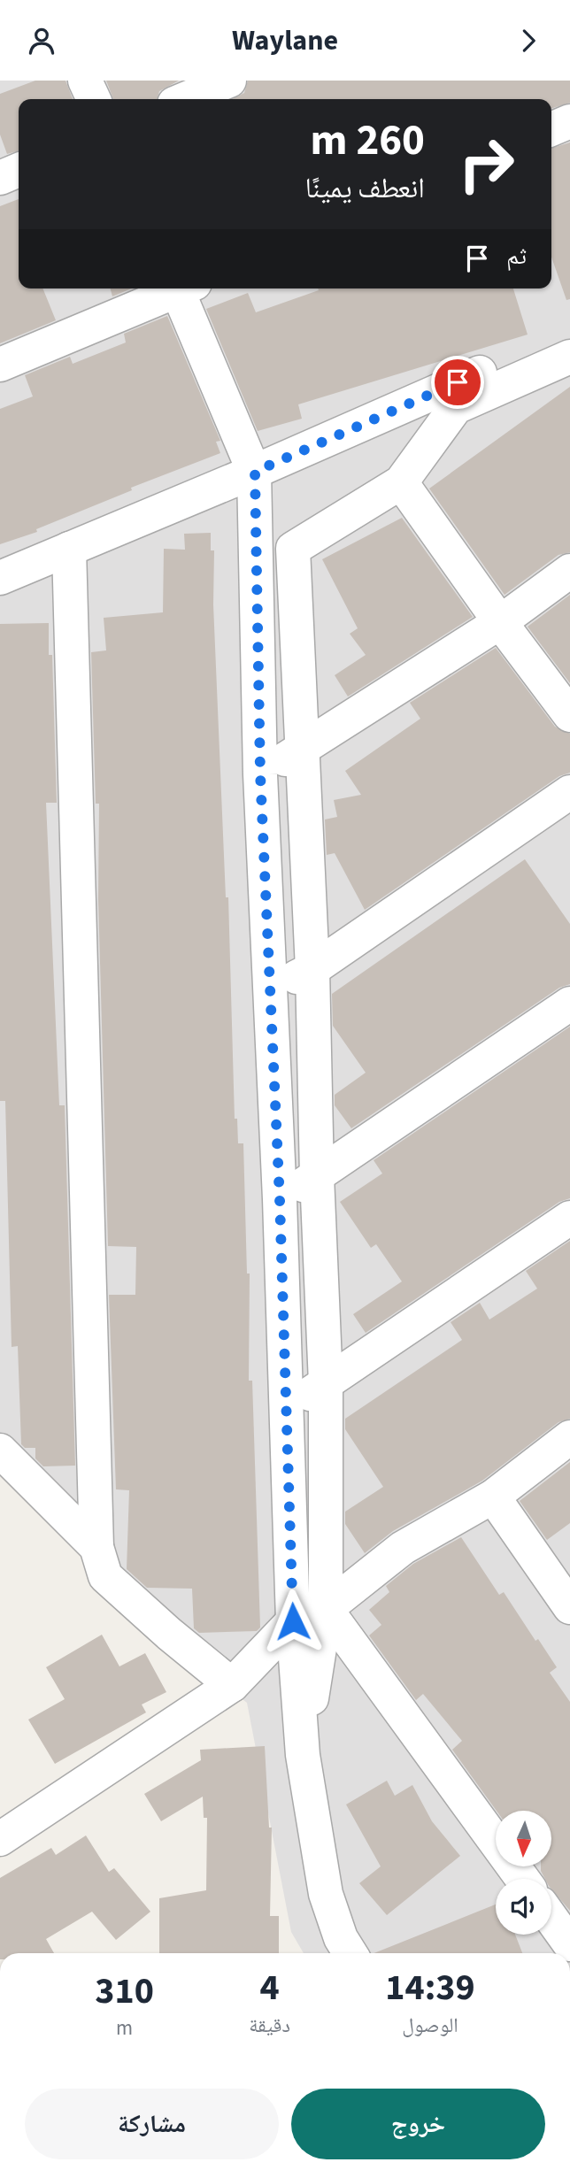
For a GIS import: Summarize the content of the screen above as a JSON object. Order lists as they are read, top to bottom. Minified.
{"north":"bottom","page":{"header":"Waylane","turn":["260 m","انعطف يمينًا"],"then":"ثم","eta":["14:39","الوصول","4","دقيقة","310","m"],"buttons":["خروج","مشاركة"]}}
